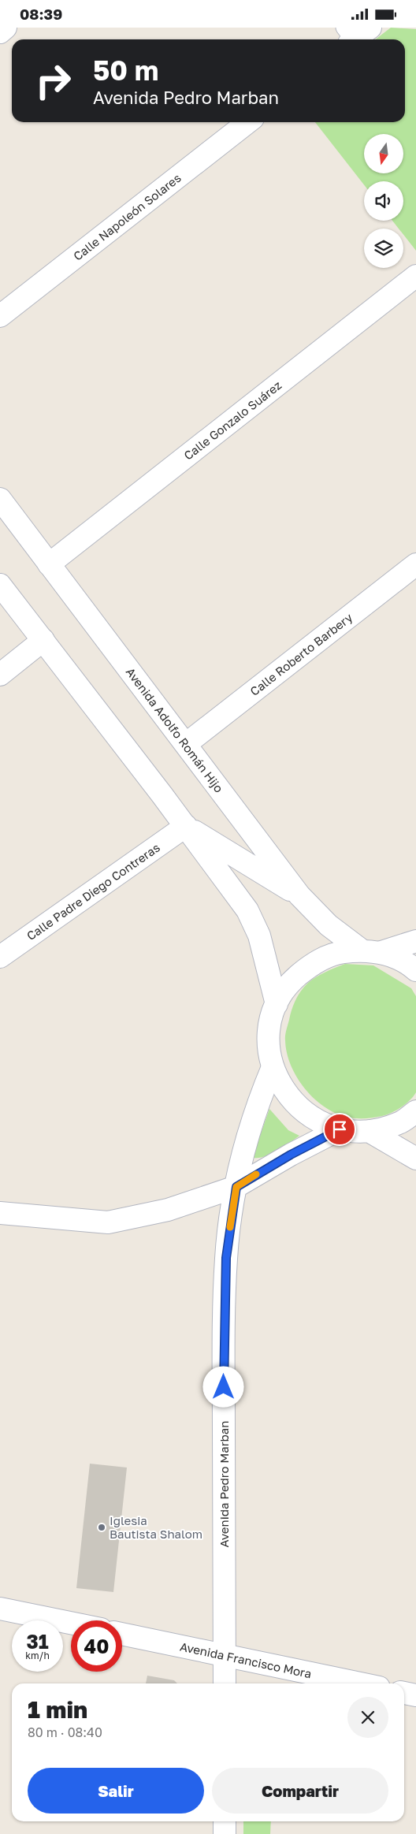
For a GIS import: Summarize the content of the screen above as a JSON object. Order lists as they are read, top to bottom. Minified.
{"streets":{"street":["Calle Napoleón Solares","Calle Gonzalo Suárez","Calle Roberto Barbery","Avenida Adolfo Román Hijo","Calle Padre Diego Contreras","Avenida Pedro Marban","Avenida Francisco Mora"]},"crossings":[["Calle Gonzalo Suárez","Avenida Adolfo Román Hijo"],["Calle Roberto Barbery","Avenida Adolfo Román Hijo"],["Avenida Pedro Marban","Avenida Francisco Mora"]],"places":["Iglesia Bautista Shalom"],"north":"bottom","page":{"status":"08:39","turn":["50 m","Avenida Pedro Marban"],"speed":"31 km/h","limit":"40","heading":["1 min","80 m · 08:40"],"buttons":["Salir","Compartir"]}}
